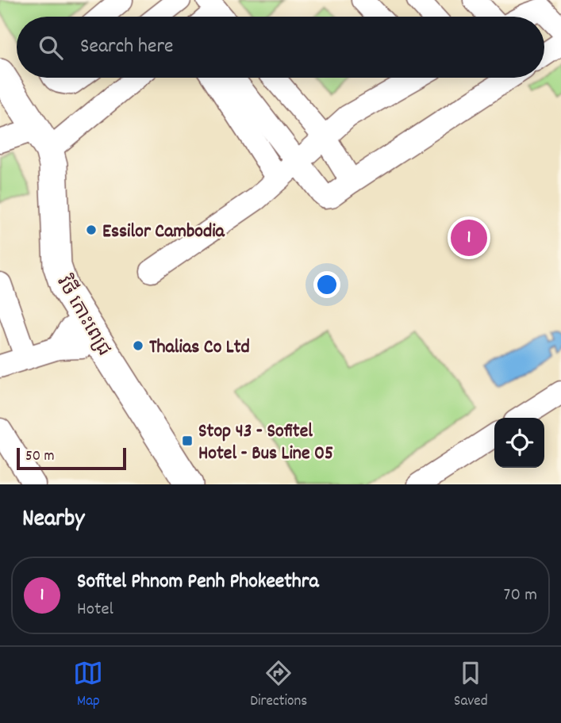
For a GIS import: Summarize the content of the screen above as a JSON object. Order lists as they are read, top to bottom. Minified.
{"streets":{"main road":["វិថី កោះពេជ្រ"]},"places":{"other":["Essilor Cambodia","Thalias Co Ltd"],"transit":["Stop 43 - Sofitel Hotel - Bus Line 05"]},"scale_bar":"50 m","page":{"search":"Search here","pins":"1","scale":"50 m","heading":"Nearby","list":[{"mark":"1","name":"Sofitel Phnom Penh Phokeethra","note":"Hotel","value":"70 m"}],"nav":["Map","Directions","Saved"]}}
